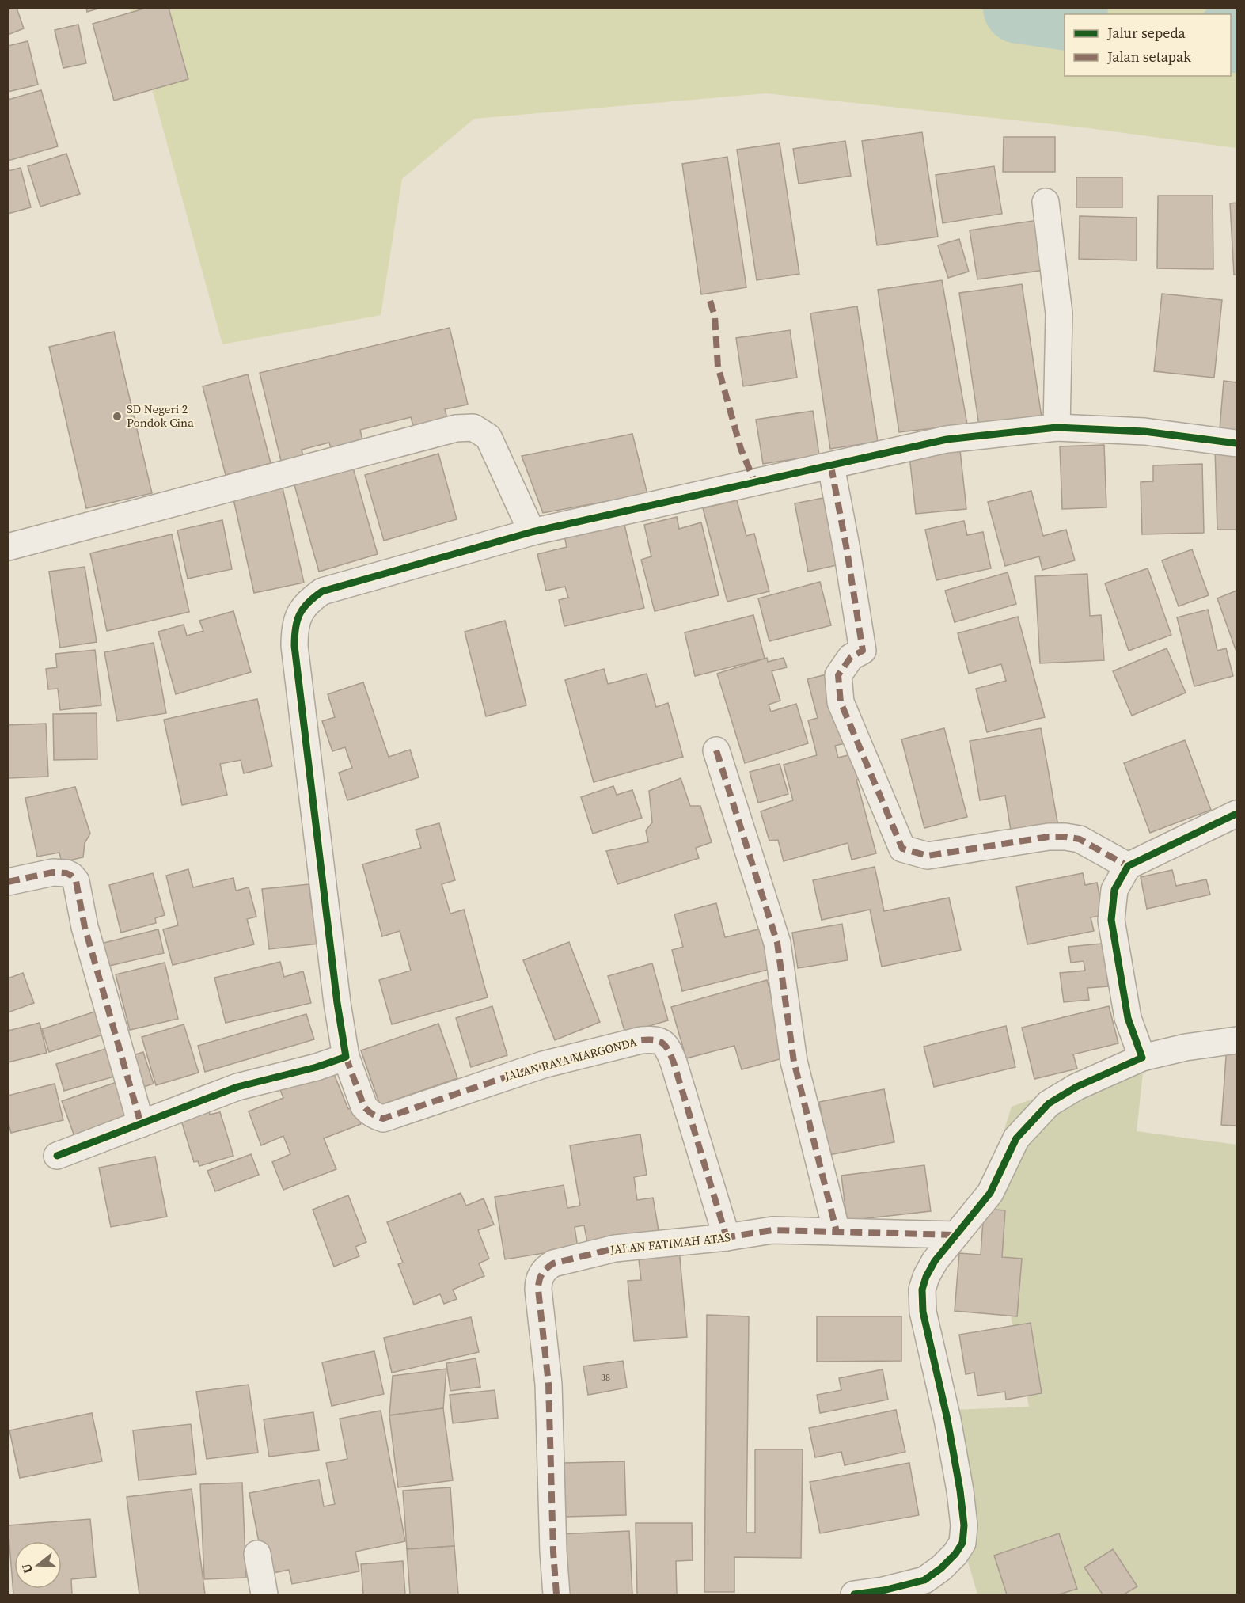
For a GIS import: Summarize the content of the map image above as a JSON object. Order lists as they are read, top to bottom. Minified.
{"streets":{"street":["JALAN RAYA MARGONDA","JALAN FATIMAH ATAS"]},"crossings":[["JALAN RAYA MARGONDA","JALAN FATIMAH ATAS"]],"places":["SD Negeri 2 Pondok Cina"],"house_numbers":["38"],"legend":["Jalur sepeda","Jalan setapak"],"north":"left"}
